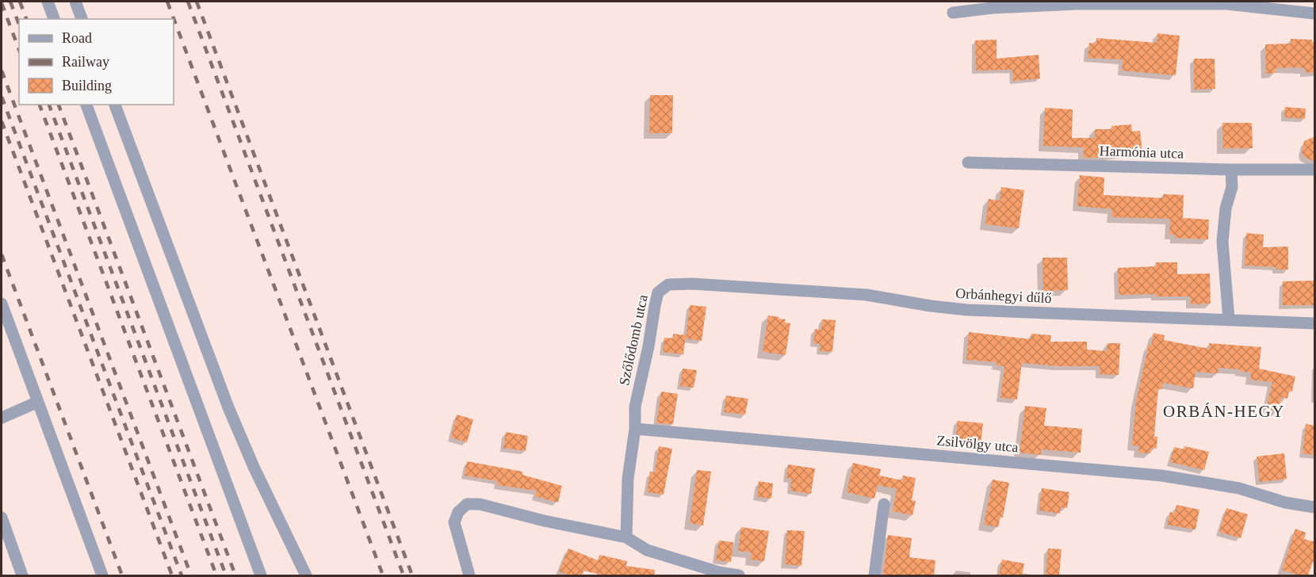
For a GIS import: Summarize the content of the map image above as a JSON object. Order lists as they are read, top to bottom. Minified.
{"streets":{"street":["Harmónia utca","Orbánhegyi dűlő","Szőlődomb utca","Zsilvölgy utca"]},"crossings":[["Orbánhegyi dűlő","Szőlődomb utca"],["Szőlődomb utca","Zsilvölgy utca"]],"districts":["ORBÁN-HEGY"],"legend":["Road","Railway","Building"]}
